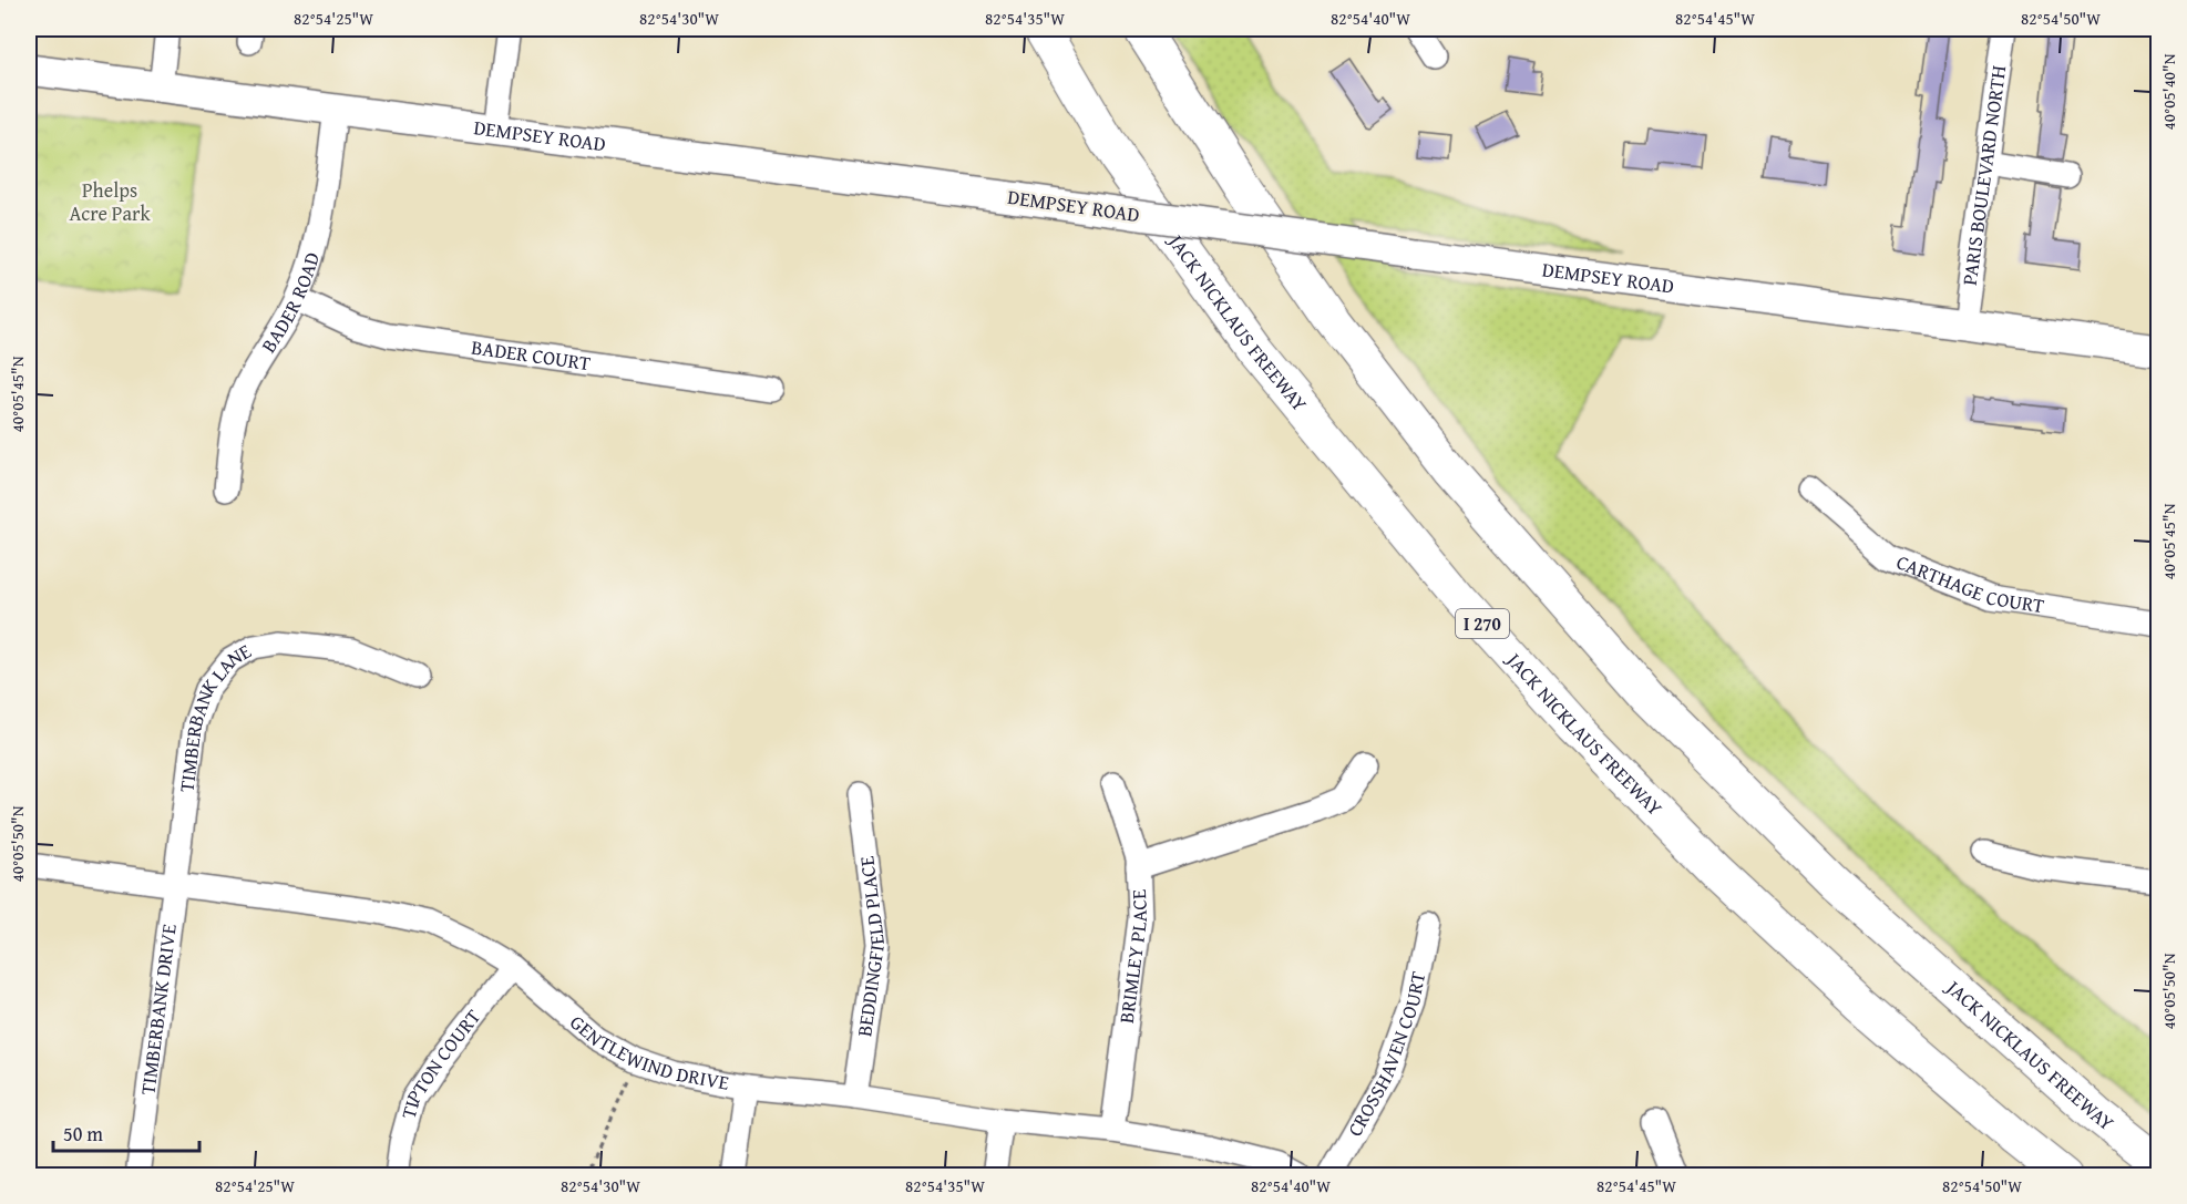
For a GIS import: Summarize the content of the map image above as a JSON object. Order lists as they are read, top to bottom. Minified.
{"streets":{"highway":["JACK NICKLAUS FREEWAY","I 270"],"main road":["DEMPSEY ROAD"],"street":["PARIS BOULEVARD NORTH","BADER ROAD","BADER COURT","CARTHAGE COURT","TIMBERBANK LANE","BEDDINGFIELD PLACE","BRIMLEY PLACE","TIMBERBANK DRIVE","GENTLEWIND DRIVE","CROSSHAVEN COURT","TIPTON COURT"]},"crossings":[["DEMPSEY ROAD","PARIS BOULEVARD NORTH"],["DEMPSEY ROAD","BADER ROAD"],["BADER ROAD","BADER COURT"],["TIMBERBANK LANE","TIMBERBANK DRIVE"],["TIMBERBANK LANE","GENTLEWIND DRIVE"],["BEDDINGFIELD PLACE","GENTLEWIND DRIVE"],["BRIMLEY PLACE","GENTLEWIND DRIVE"],["TIMBERBANK DRIVE","GENTLEWIND DRIVE"],["GENTLEWIND DRIVE","TIPTON COURT"]],"parks":["Phelps Acre Park"],"scale_bar":"50 m","coordinates":["82°54'25\"W","82°54'30\"W","82°54'35\"W","82°54'40\"W","82°54'45\"W","82°54'50\"W","40°05'40\"N","40°05'45\"N","40°05'50\"N"]}
